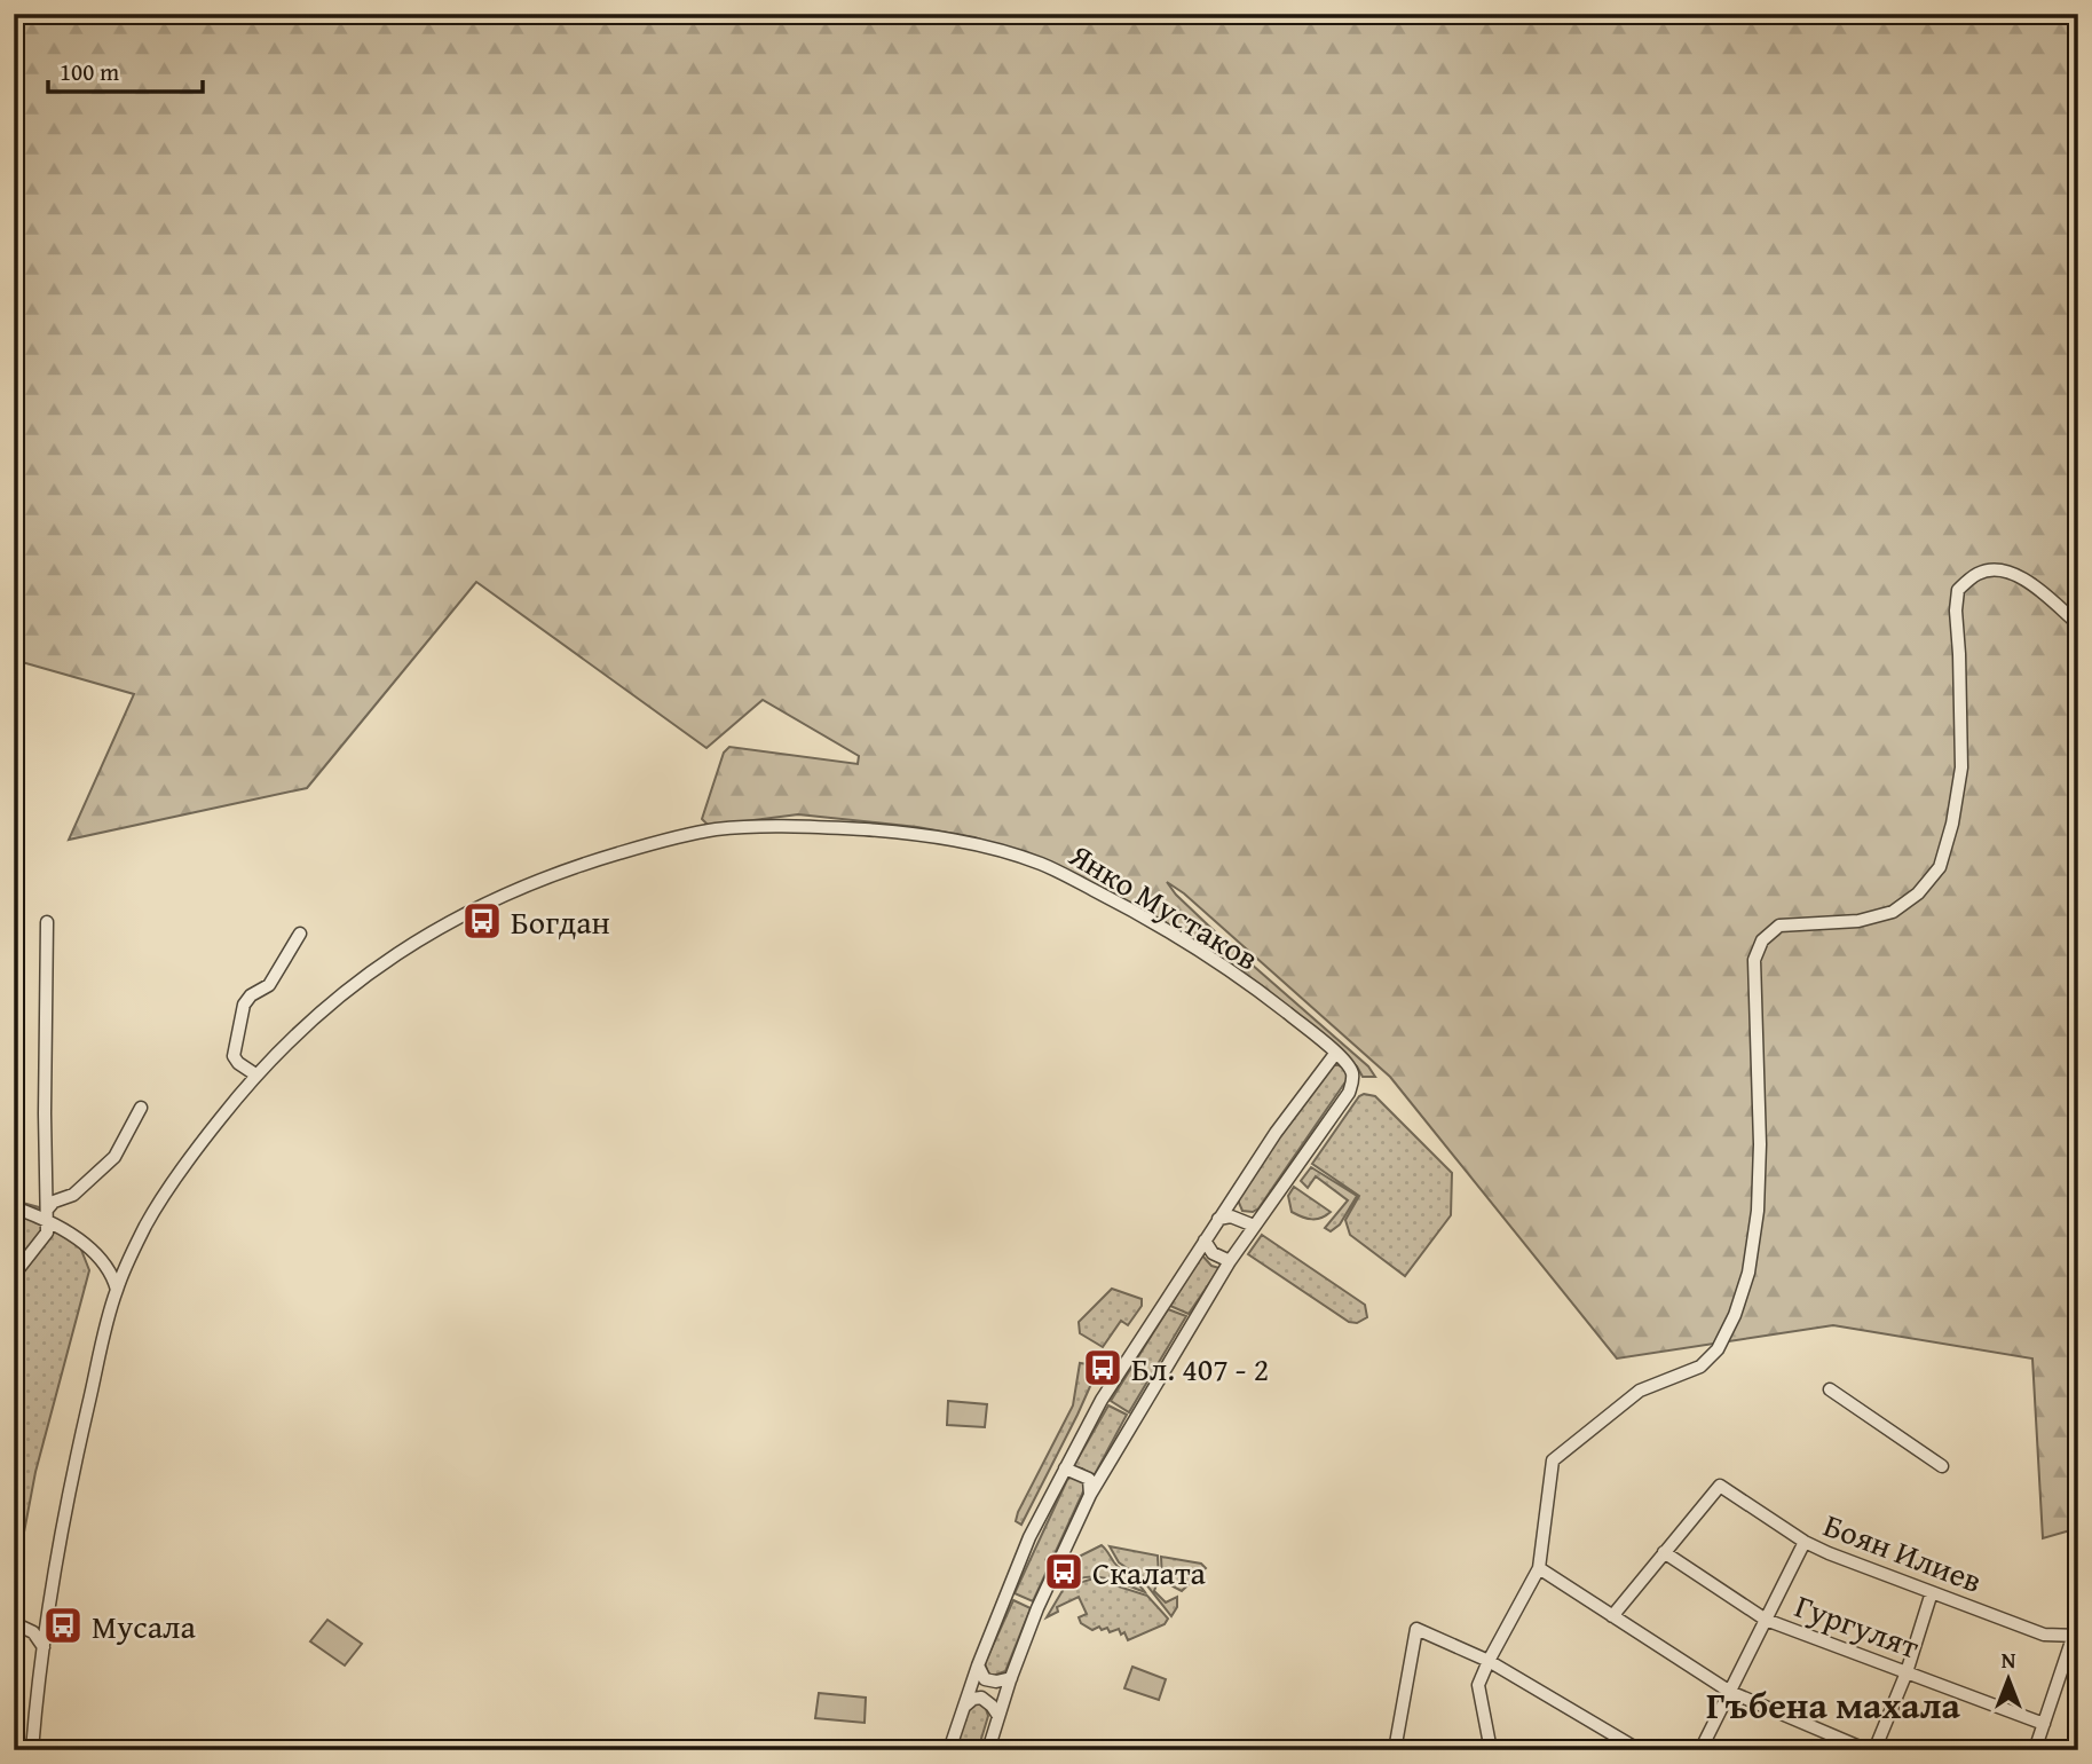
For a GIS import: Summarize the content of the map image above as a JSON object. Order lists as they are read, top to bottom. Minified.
{"streets":{"street":["Янко Мустаков","Боян Илиев","Гургулят"]},"crossings":[["Боян Илиев","Гургулят"]],"districts":["Гъбена махала"],"places":{"bus stop":["Богдан","Бл. 407 - 2","Скалата","Мусала"]},"scale_bar":"100 m","north":"top"}
